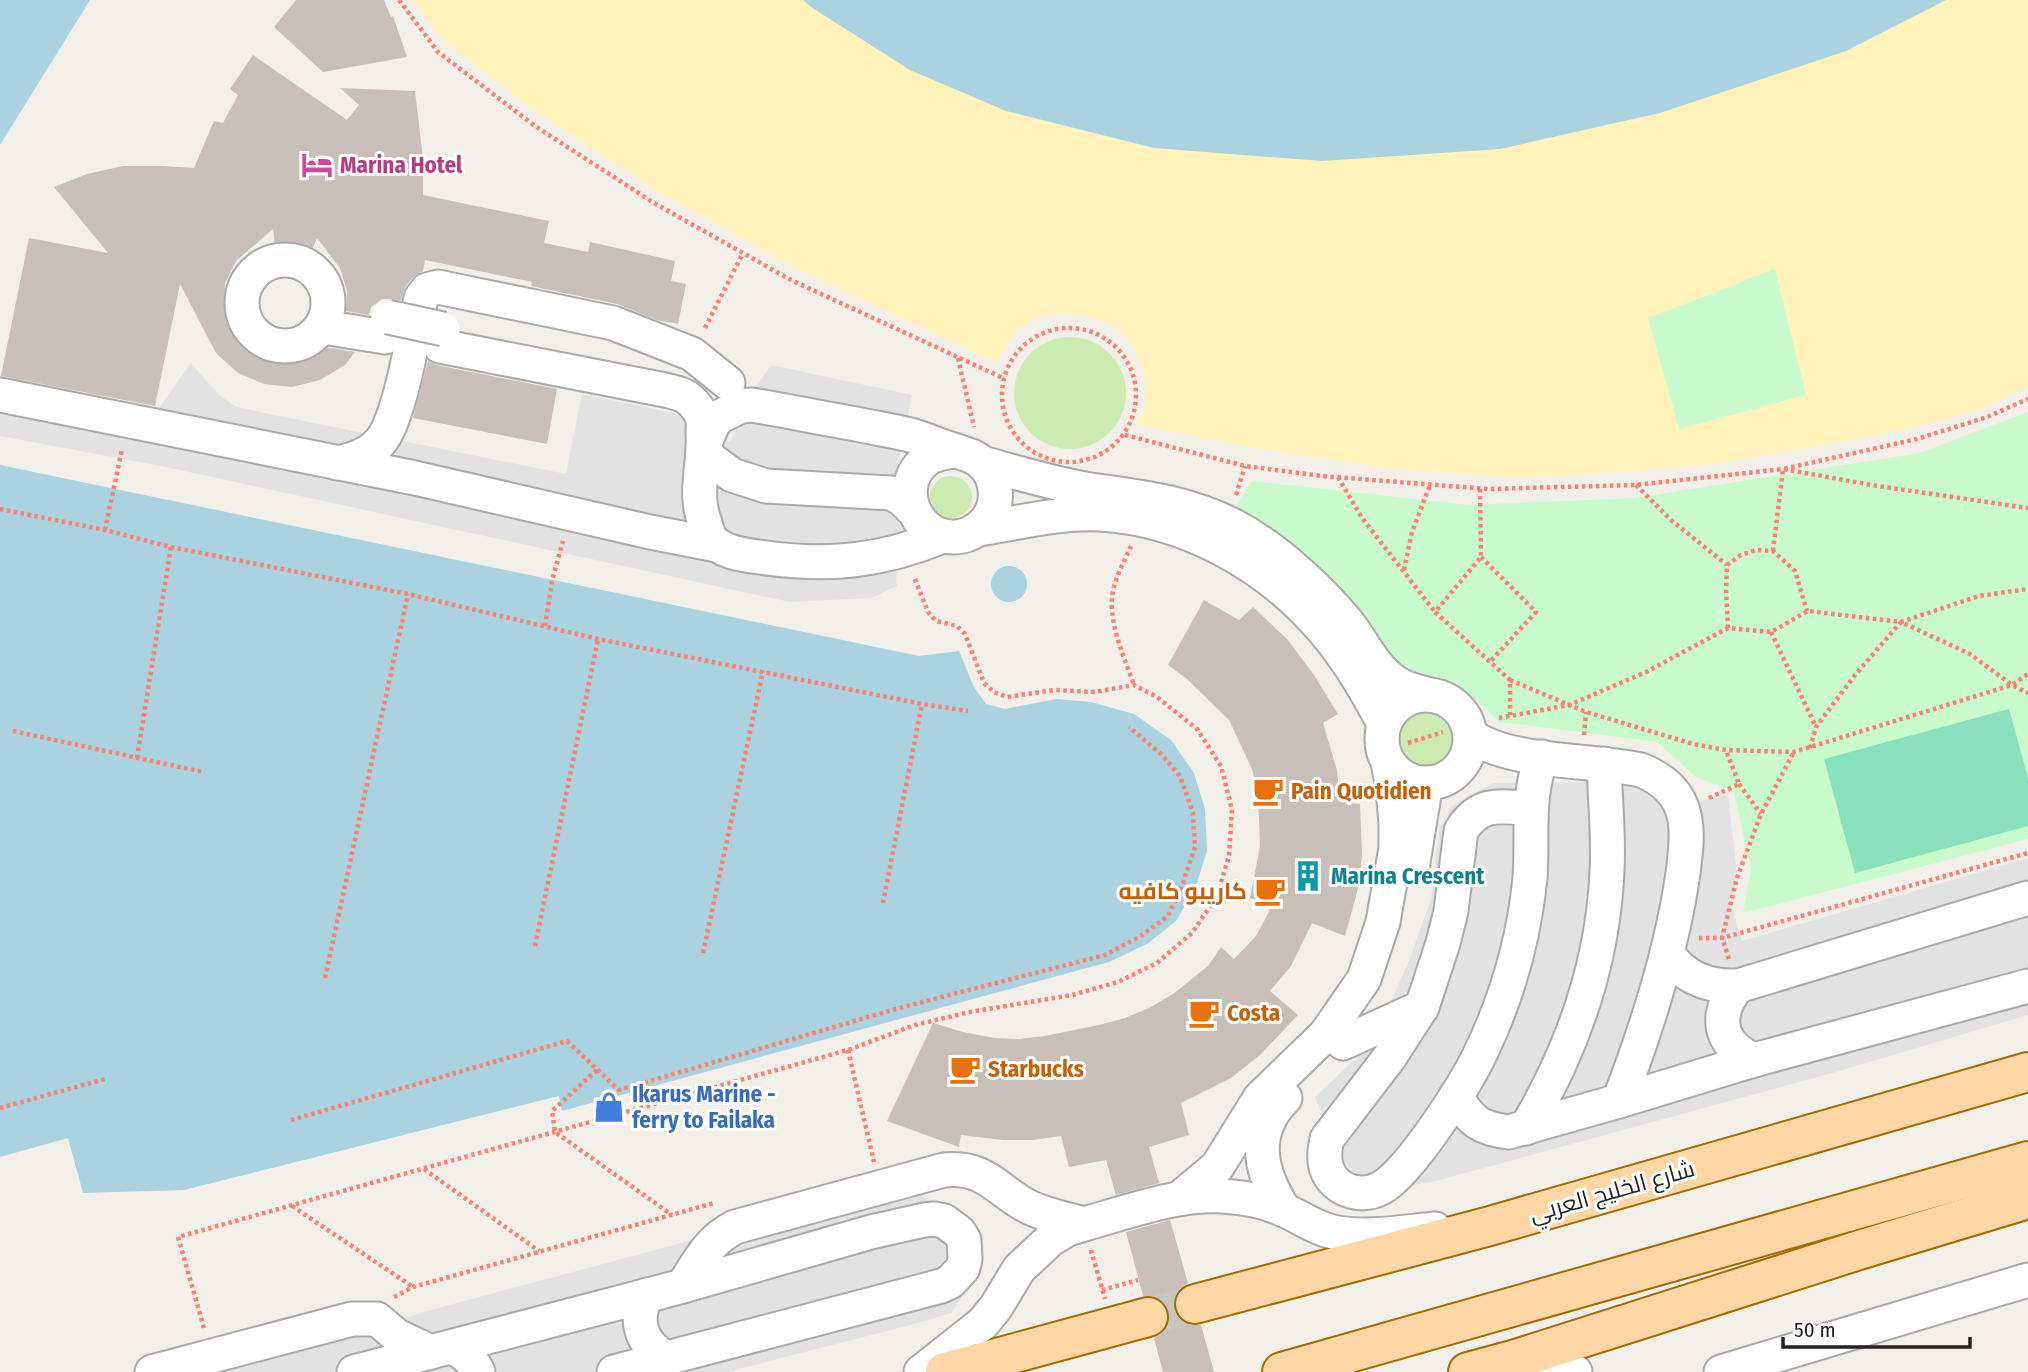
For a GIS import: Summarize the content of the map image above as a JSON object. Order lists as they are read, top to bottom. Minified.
{"streets":{"main road":["شارع الخليج العربي"]},"places":{"hotel":["Marina Hotel"],"cafe":["Pain Quotidien","كاريبو كافيه","Costa","Starbucks"],"building":["Marina Crescent"],"shop":["Ikarus Marine - ferry to Failaka"]},"scale_bar":"50 m"}
